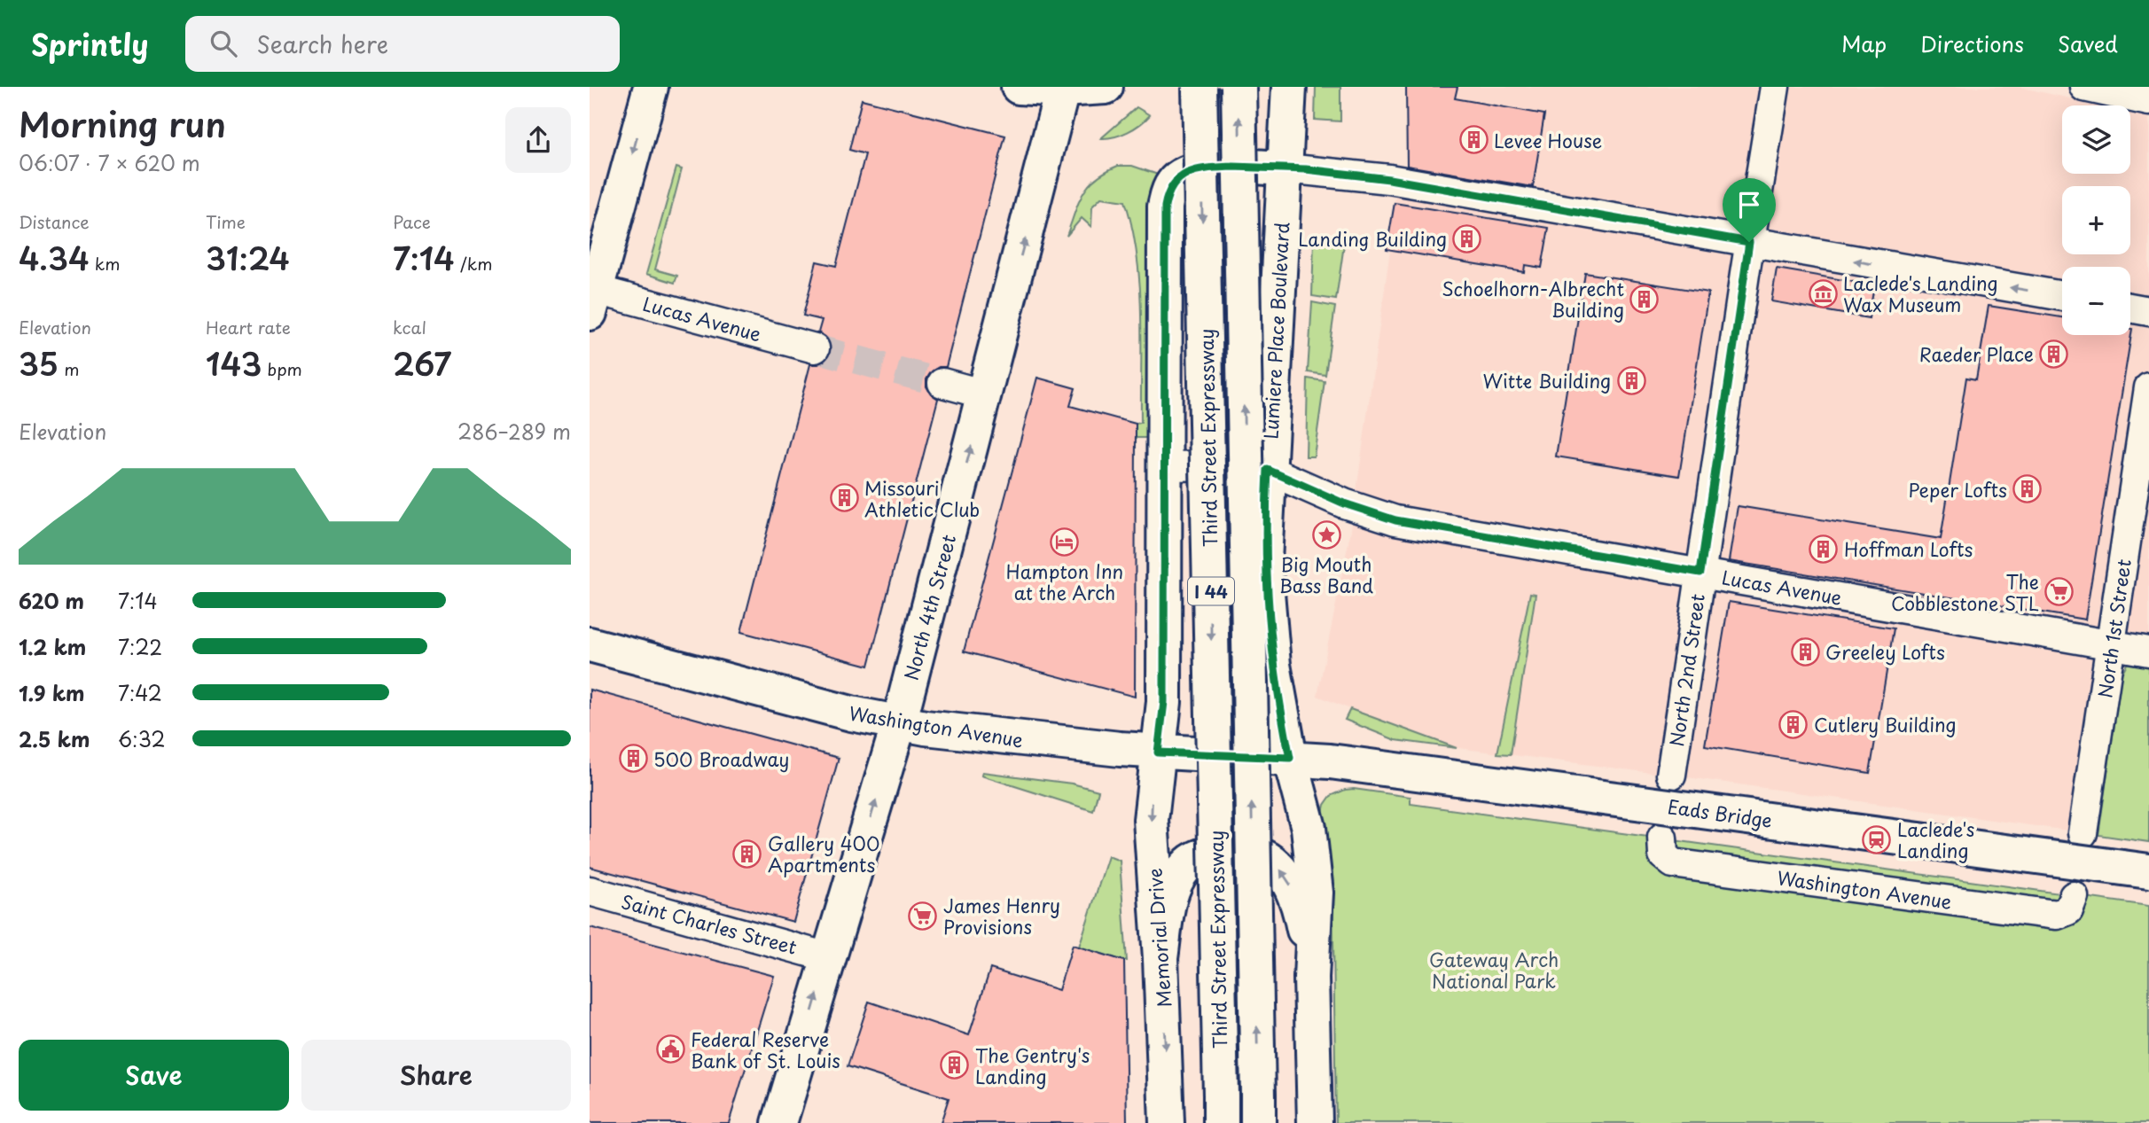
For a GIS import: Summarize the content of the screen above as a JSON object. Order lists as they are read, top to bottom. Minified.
{"streets":{"main road":["Lumiere Place Boulevard","Third Street Expressway","I 44","North 4th Street","Washington Avenue","Eads Bridge","Memorial Drive"],"street":["Lucas Avenue","North 1st Street","North 2nd Street","Saint Charles Street"]},"crossings":[["Lucas Avenue","Lumiere Place Boulevard"],["Lucas Avenue","North 1st Street"],["Lucas Avenue","North 2nd Street"],["Lucas Avenue","Memorial Drive"],["Lumiere Place Boulevard","Washington Avenue"],["Lumiere Place Boulevard","Eads Bridge"],["Lumiere Place Boulevard","Memorial Drive"],["North 4th Street","Washington Avenue"],["North 4th Street","Saint Charles Street"],["Washington Avenue","Eads Bridge"],["Washington Avenue","Memorial Drive"]],"one_way":["North 4th Street"],"parks":["Gateway Arch National Park"],"places":{"building":["Levee House","Landing Building","Schoelhorn-Albrecht Building","Raeder Place","Witte Building","Peper Lofts","Missouri Athletic Club","Hoffman Lofts","Greeley Lofts","Cutlery Building","500 Broadway","Gallery 400 Apartments","The Gentry's Landing"],"museum":["Laclede's Landing Wax Museum"],"place":["Big Mouth Bass Band"],"hotel":["Hampton Inn at the Arch"],"supermarket":["The Cobblestone STL","James Henry Provisions"],"station":["Laclede's Landing"],"public building":["Federal Reserve Bank of St. Louis"]},"page":{"header":"Sprintly","search":"Search here","nav":["Map","Directions","Saved"],"heading":["Morning run","06:07 · 7 × 620 m"],"map_buttons":["+","−"],"stats":[["Distance","4.34 km"],["Time","31:24"],["Pace","7:14 /km"],["Elevation","35 m"],["Heart rate","143 bpm"],["kcal","267"]],"chart":["Elevation","286–289 m"],"list":[{"name":"620 m","note":"7:14"},{"name":"1.2 km","note":"7:22"},{"name":"1.9 km","note":"7:42"},{"name":"2.5 km","note":"6:32"}],"buttons":["Save","Share"]}}
